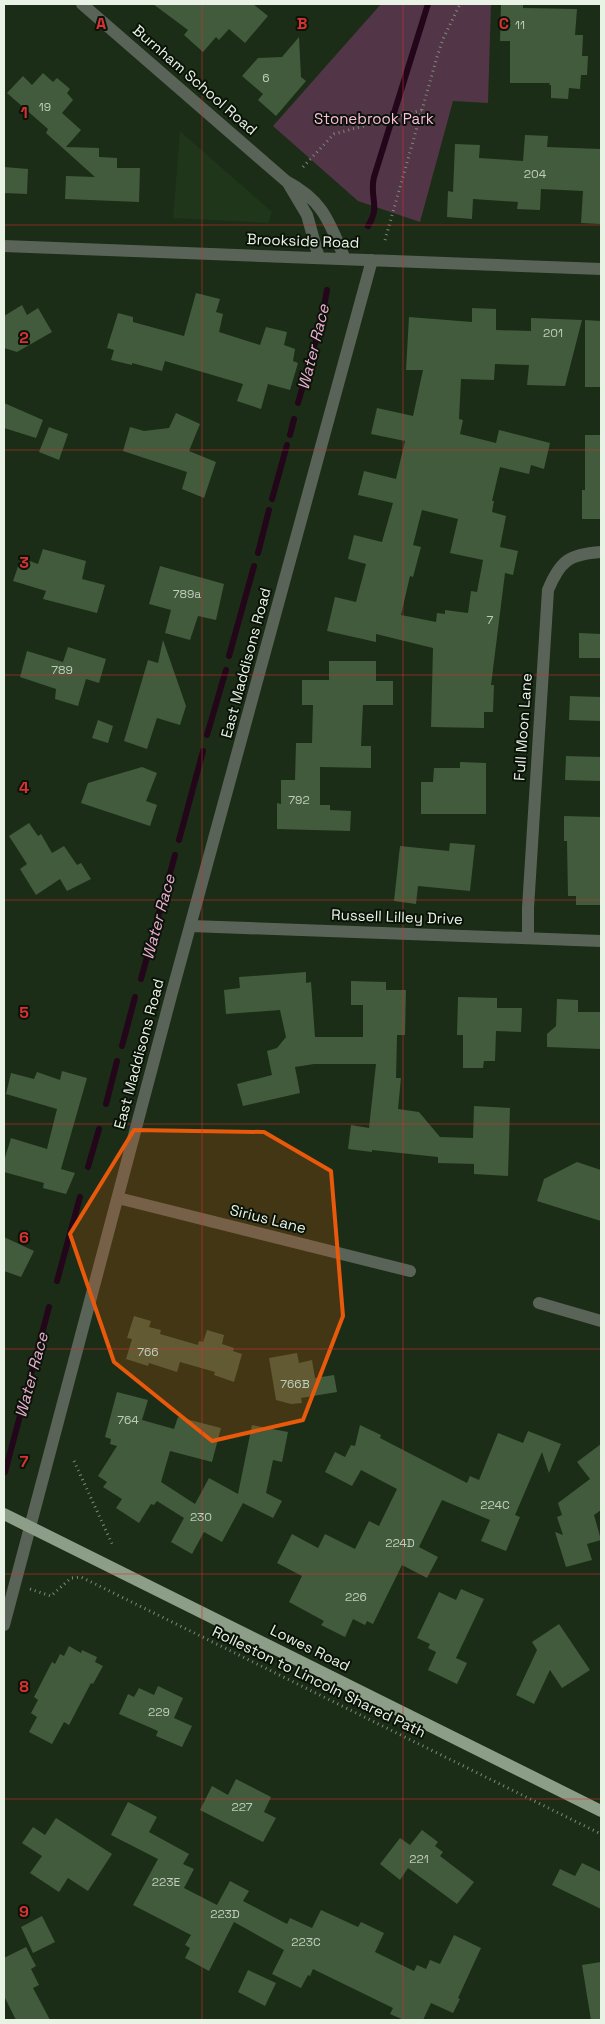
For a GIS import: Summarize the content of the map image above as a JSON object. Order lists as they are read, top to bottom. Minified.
{"streets":{"main road":["Lowes Road"],"street":["Burnham School Road","Brookside Road","East Maddisons Road","Full Moon Lane","Russell Lilley Drive","Sirius Lane"],"path":["Rolleston to Lincoln Shared Path"]},"crossings":[["Burnham School Road","Brookside Road"],["Brookside Road","East Maddisons Road"],["East Maddisons Road","Russell Lilley Drive"],["East Maddisons Road","Sirius Lane"],["East Maddisons Road","Lowes Road"],["Full Moon Lane","Russell Lilley Drive"]],"water":["Water Race"],"parks":["Stonebrook Park"],"house_numbers":["11","6","19","204","201","789a","7","789","792","766","766B","764","224C","230","224D","226","229","227","221","223E","223D","223C"],"grid":{"columns":["A","B","C"],"rows":["1","2","3","4","5","6","7","8","9"]}}
